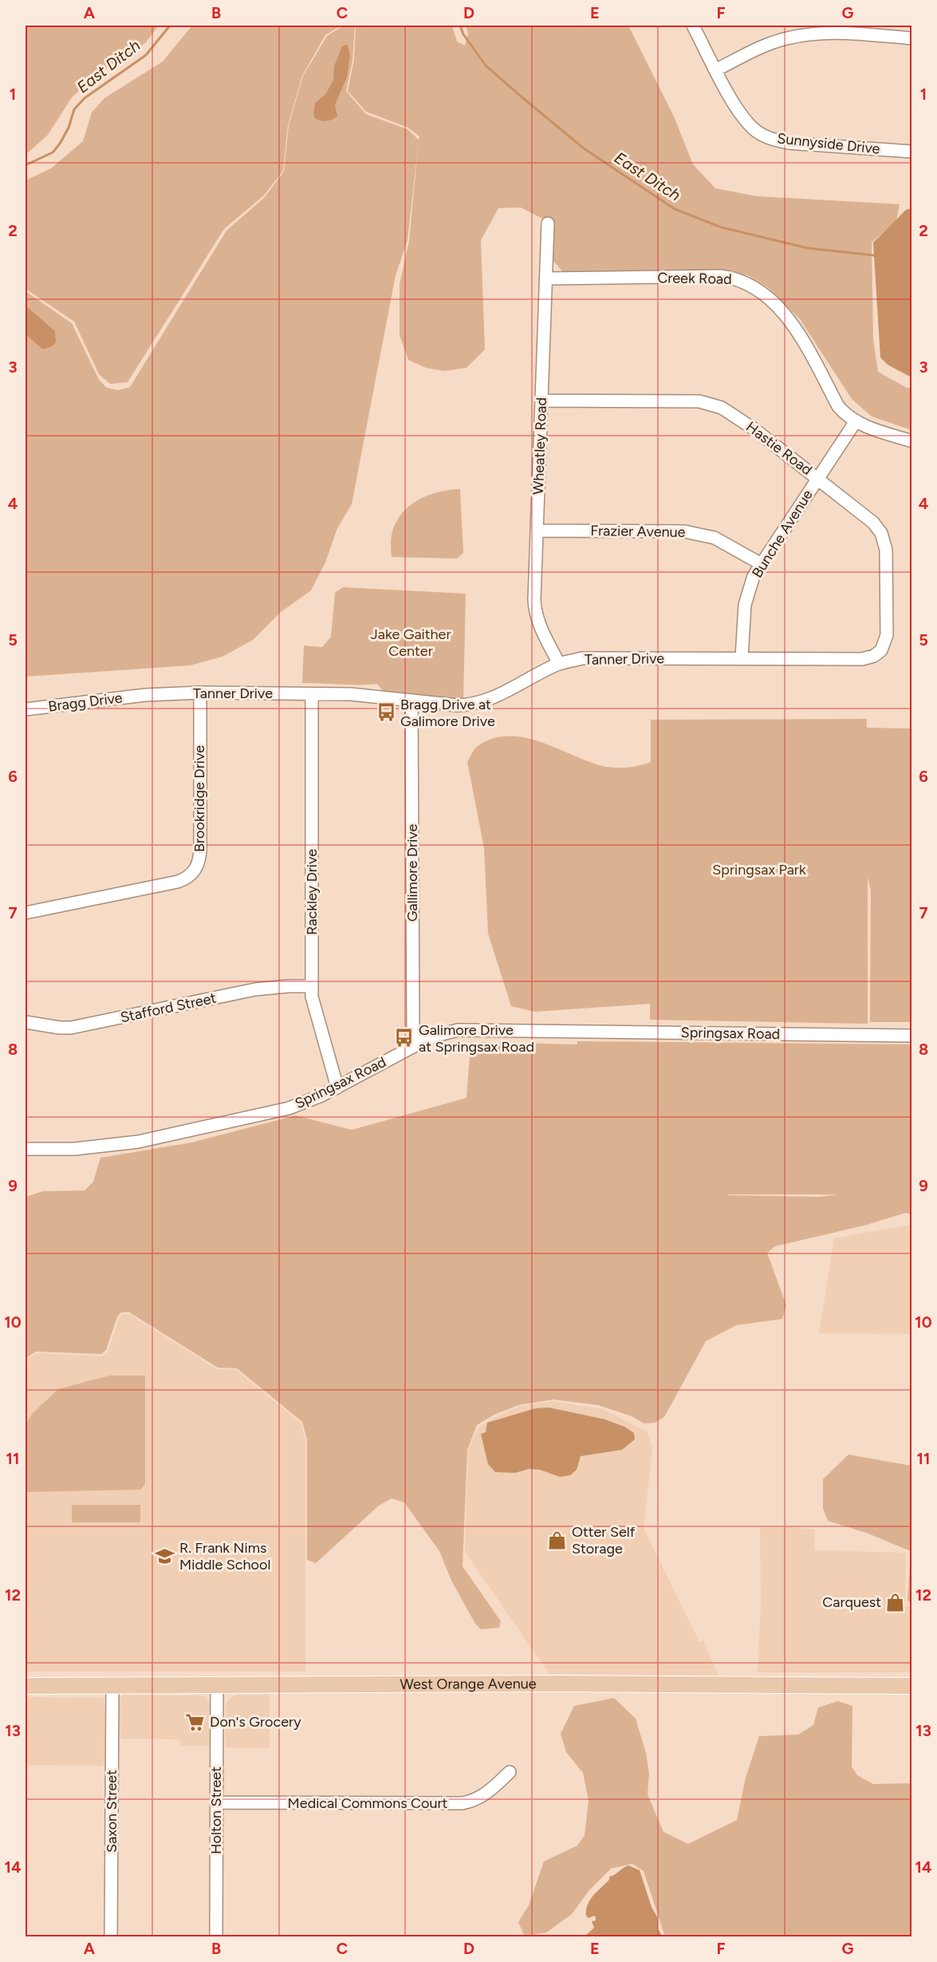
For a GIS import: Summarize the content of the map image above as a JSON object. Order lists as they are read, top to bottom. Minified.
{"streets":{"main road":["West Orange Avenue"],"street":["Sunnyside Drive","Creek Road","Wheatley Road","Hastie Road","Frazier Avenue","Bunche Avenue","Tanner Drive","Bragg Drive","Brookridge Drive","Gallimore Drive","Rackley Drive","Stafford Street","Springsax Road","Medical Commons Court","Holton Street","Saxon Street"]},"crossings":[["Creek Road","Wheatley Road"],["Creek Road","Bunche Avenue"],["Wheatley Road","Hastie Road"],["Wheatley Road","Frazier Avenue"],["Wheatley Road","Tanner Drive"],["Hastie Road","Bunche Avenue"],["Hastie Road","Tanner Drive"],["Frazier Avenue","Bunche Avenue"],["Bunche Avenue","Tanner Drive"],["Tanner Drive","Bragg Drive"],["Tanner Drive","Brookridge Drive"],["Tanner Drive","Gallimore Drive"],["Tanner Drive","Rackley Drive"],["Gallimore Drive","Springsax Road"],["Rackley Drive","Stafford Street"],["Rackley Drive","Springsax Road"],["West Orange Avenue","Holton Street"],["West Orange Avenue","Saxon Street"],["Medical Commons Court","Holton Street"]],"water":["East Ditch"],"parks":["Jake Gaither Center","Springsax Park"],"places":{"bus stop":["Bragg Drive at Galimore Drive","Galimore Drive at Springsax Road"],"shop":["Otter Self Storage","Carquest"],"school or university":["R. Frank Nims Middle School"],"supermarket":["Don's Grocery"]},"grid":{"columns":["A","B","C","D","E","F","G"],"rows":["1","2","3","4","5","6","7","8","9","10","11","12","13","14"]}}
